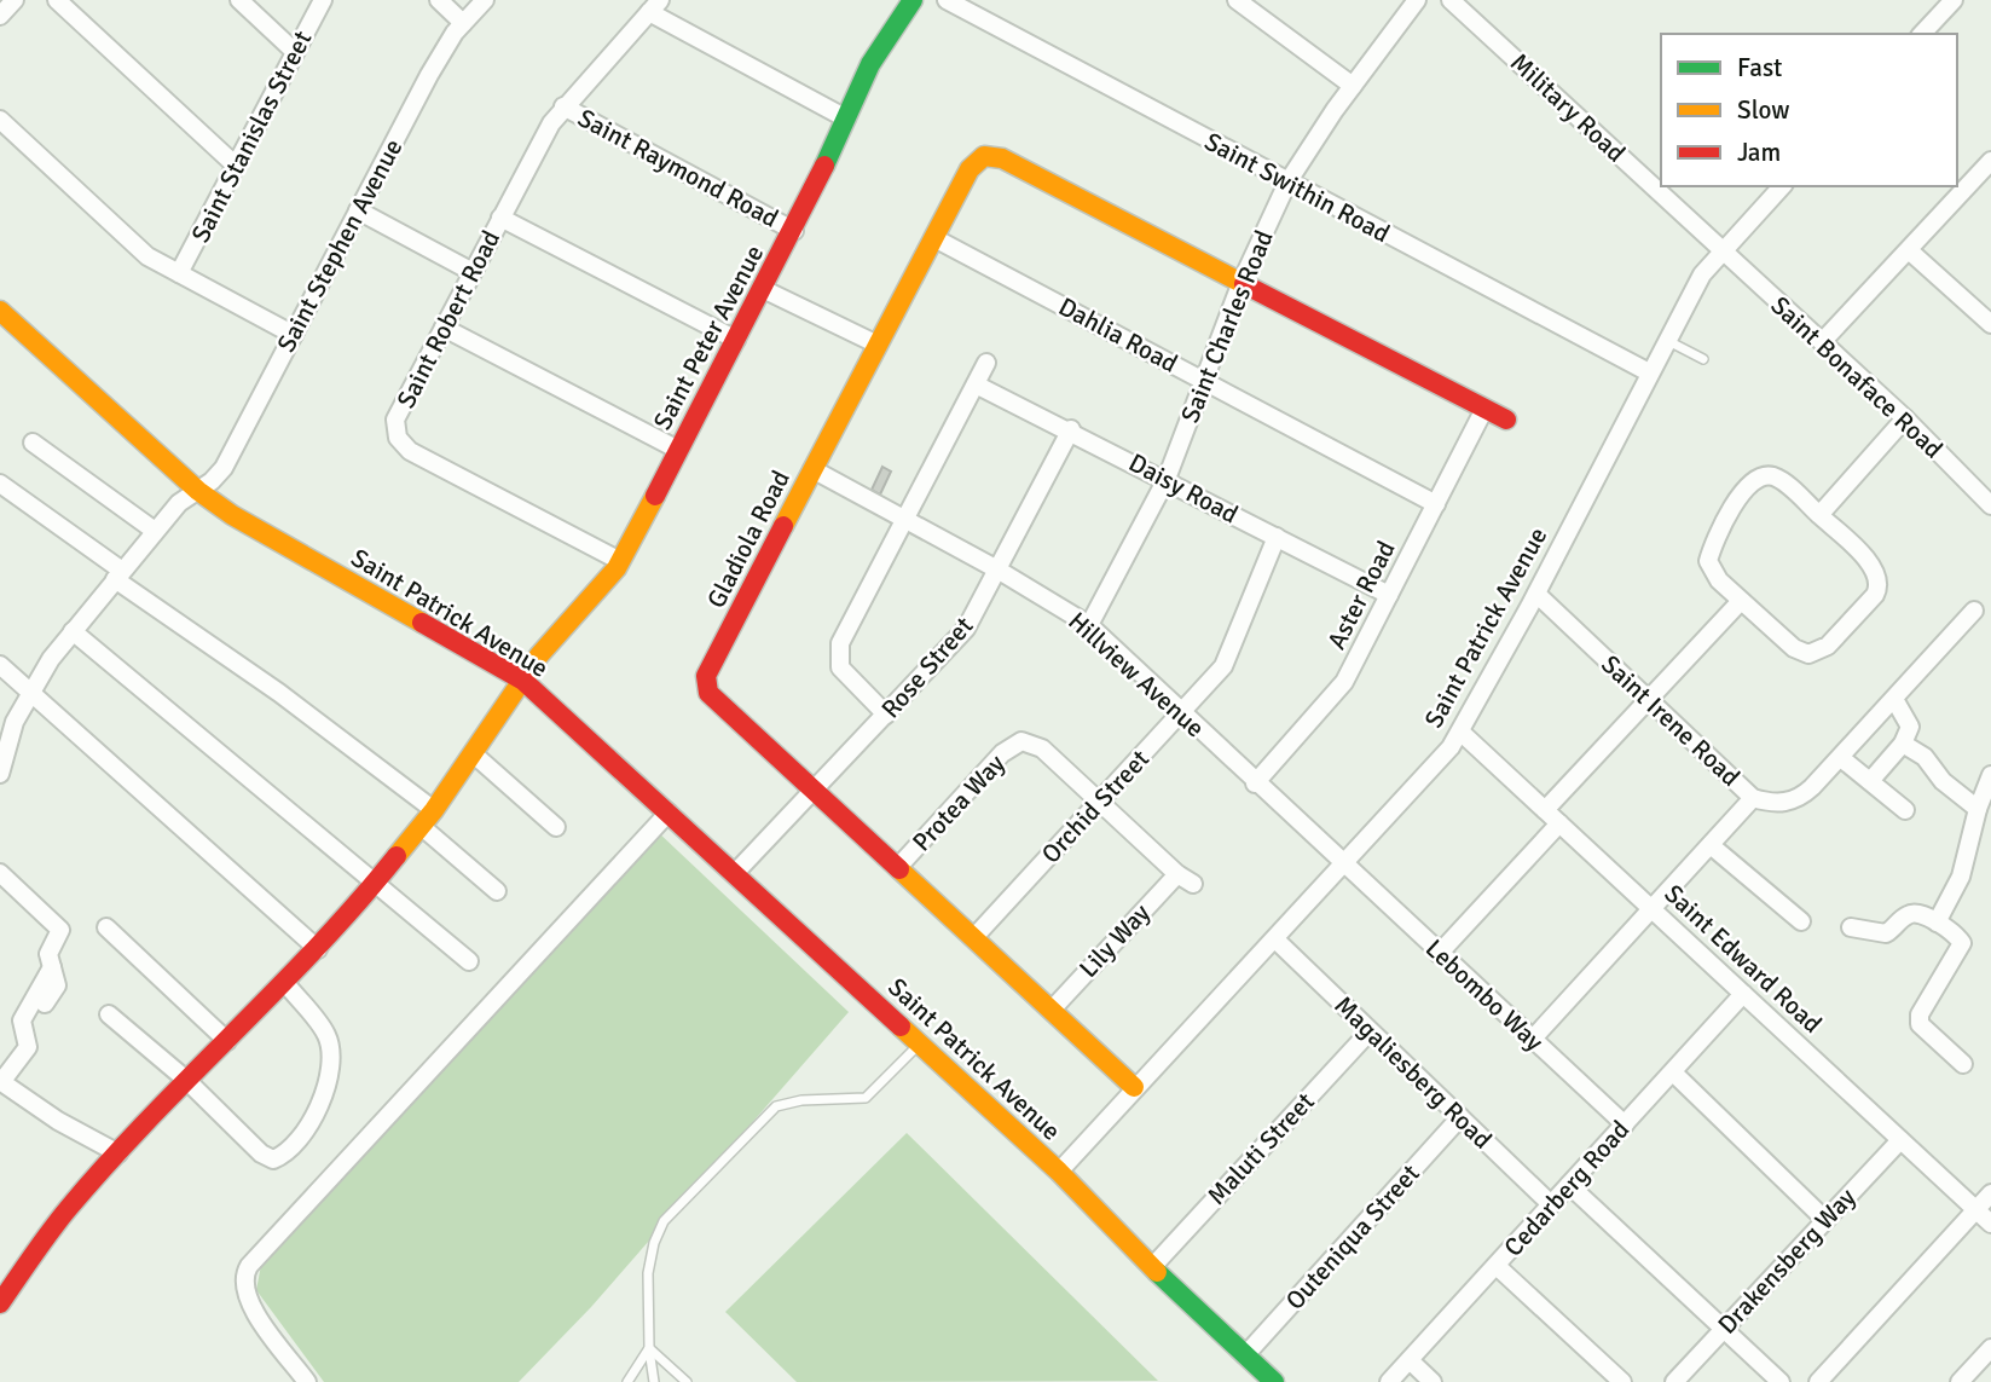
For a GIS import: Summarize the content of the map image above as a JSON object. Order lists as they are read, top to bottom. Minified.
{"streets":{"street":["Military Road","Saint Stanislas Street","Saint Raymond Road","Saint Swithin Road","Saint Stephen Avenue","Saint Robert Road","Saint Charles Road","Dahlia Road","Saint Peter Avenue","Saint Bonaface Road","Daisy Road","Gladiola Road","Aster Road","Saint Patrick Avenue","Rose Street","Hillview Avenue","Saint Irene Road","Protea Way","Orchid Street","Lily Way","Saint Edward Road","Lebombo Way","Magaliesberg Road","Maluti Street","Cedarberg Road","Outeniqua Street","Drakensberg Way"]},"crossings":[["Military Road","Saint Bonaface Road"],["Military Road","Saint Patrick Avenue"],["Saint Raymond Road","Saint Robert Road"],["Saint Raymond Road","Saint Peter Avenue"],["Saint Swithin Road","Saint Charles Road"],["Saint Swithin Road","Saint Patrick Avenue"],["Saint Stephen Avenue","Saint Patrick Avenue"],["Saint Robert Road","Saint Peter Avenue"],["Saint Charles Road","Dahlia Road"],["Saint Charles Road","Daisy Road"],["Saint Charles Road","Gladiola Road"],["Saint Charles Road","Hillview Avenue"],["Dahlia Road","Gladiola Road"],["Dahlia Road","Aster Road"],["Saint Peter Avenue","Saint Patrick Avenue"],["Saint Bonaface Road","Saint Patrick Avenue"],["Daisy Road","Aster Road"],["Daisy Road","Rose Street"],["Daisy Road","Orchid Street"],["Gladiola Road","Saint Patrick Avenue"],["Gladiola Road","Rose Street"],["Gladiola Road","Hillview Avenue"],["Gladiola Road","Protea Way"],["Gladiola Road","Orchid Street"],["Gladiola Road","Lily Way"],["Aster Road","Hillview Avenue"],["Saint Patrick Avenue","Rose Street"],["Saint Patrick Avenue","Hillview Avenue"],["Saint Patrick Avenue","Saint Irene Road"],["Saint Patrick Avenue","Saint Edward Road"],["Saint Patrick Avenue","Lebombo Way"],["Saint Patrick Avenue","Magaliesberg Road"],["Rose Street","Hillview Avenue"],["Hillview Avenue","Orchid Street"],["Hillview Avenue","Lebombo Way"],["Saint Irene Road","Saint Edward Road"],["Saint Irene Road","Lebombo Way"],["Protea Way","Orchid Street"],["Saint Edward Road","Cedarberg Road"],["Saint Edward Road","Drakensberg Way"],["Lebombo Way","Cedarberg Road"],["Magaliesberg Road","Maluti Street"],["Magaliesberg Road","Cedarberg Road"],["Magaliesberg Road","Outeniqua Street"]],"legend":["Fast","Slow","Jam"]}
